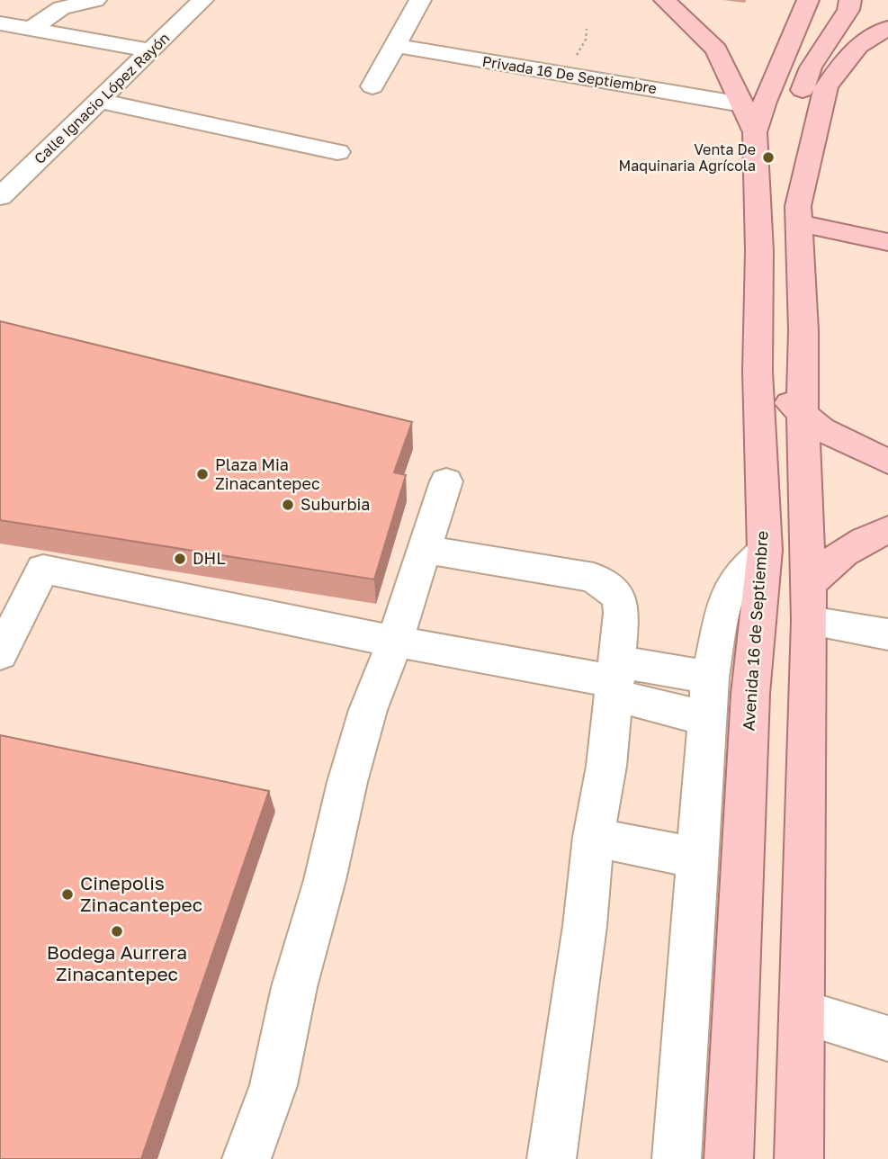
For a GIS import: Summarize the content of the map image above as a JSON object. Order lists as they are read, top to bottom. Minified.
{"streets":{"main road":["Avenida 16 de Septiembre"],"street":["Privada 16 De Septiembre","Calle Ignacio López Rayón"]},"places":["Venta De Maquinaria Agrícola","Plaza Mia Zinacantepec","Suburbia","DHL","Cinepolis Zinacantepec","Bodega Aurrera Zinacantepec"]}
